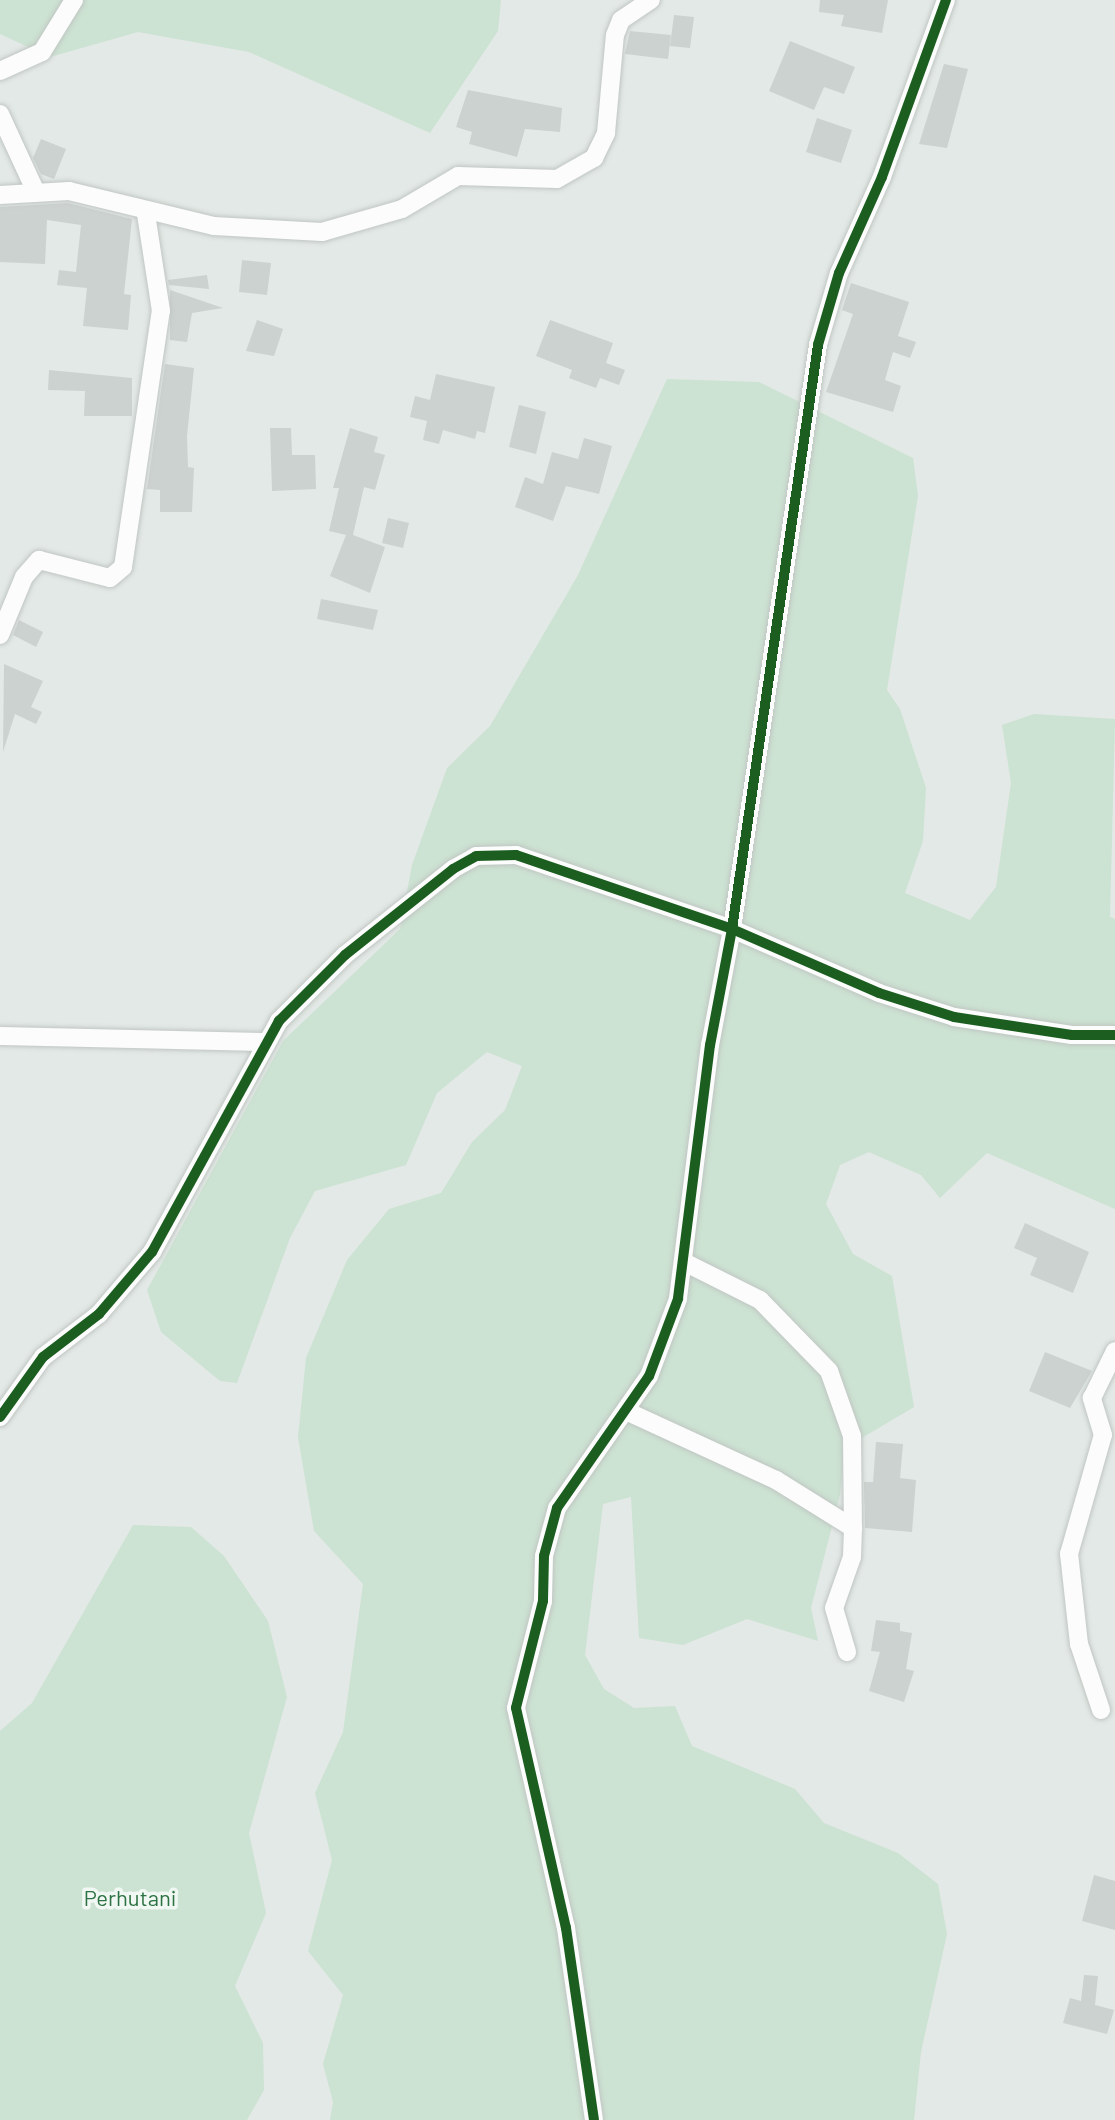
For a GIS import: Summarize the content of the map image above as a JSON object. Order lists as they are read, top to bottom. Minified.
{"parks":["Perhutani"]}
